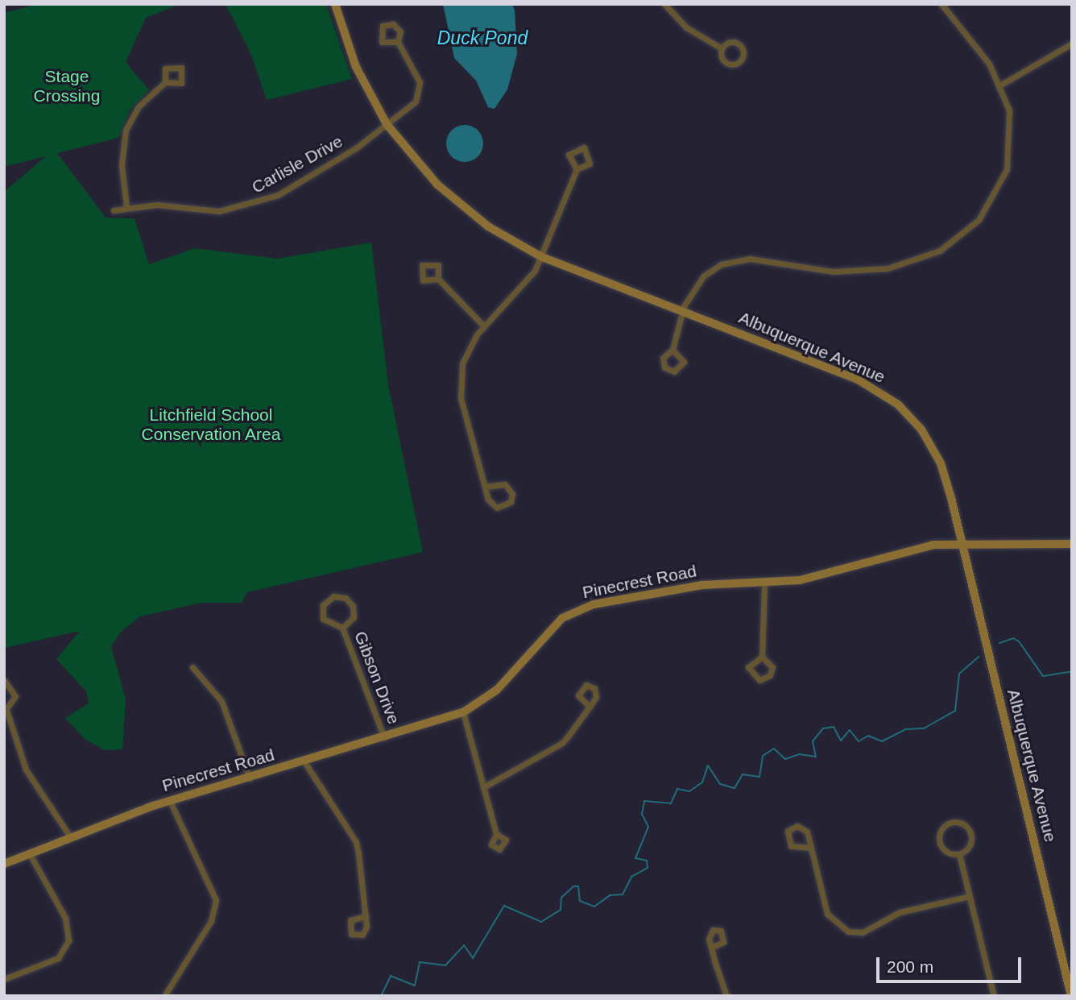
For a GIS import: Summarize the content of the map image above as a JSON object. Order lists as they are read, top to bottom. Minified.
{"streets":{"street":["Carlisle Drive","Albuquerque Avenue","Pinecrest Road","Gibson Drive"]},"crossings":[["Carlisle Drive","Albuquerque Avenue"],["Albuquerque Avenue","Pinecrest Road"],["Pinecrest Road","Gibson Drive"]],"water":["Duck Pond"],"parks":["Stage Crossing","Litchfield School Conservation Area"],"scale_bar":"200 m"}
